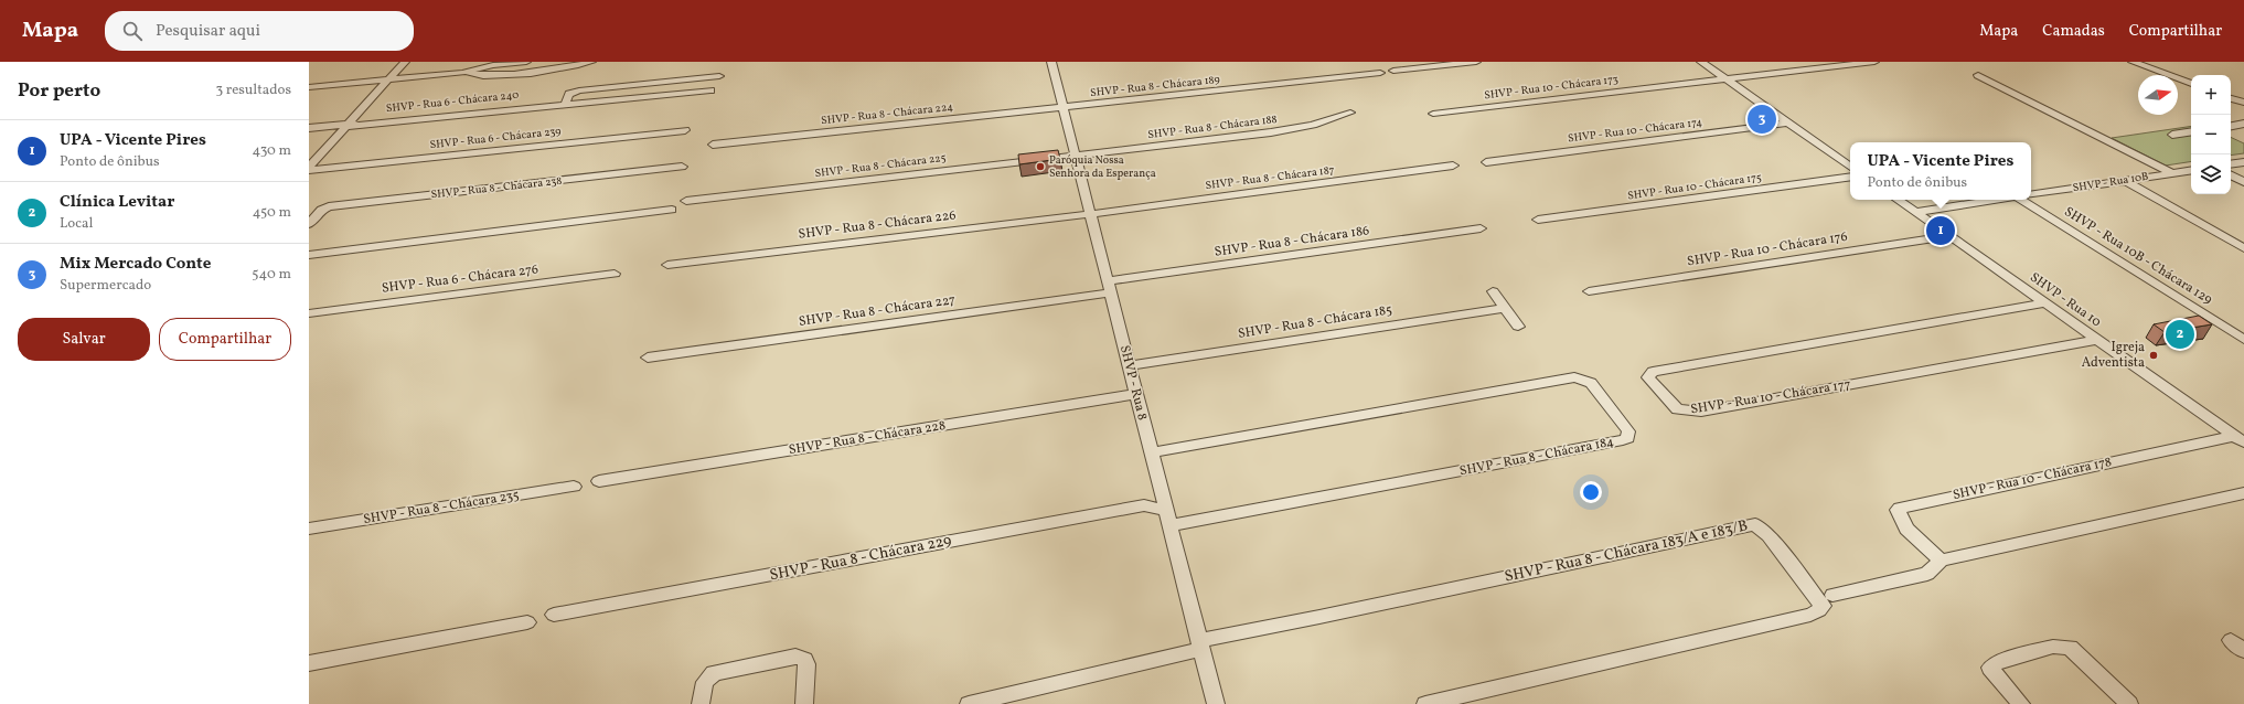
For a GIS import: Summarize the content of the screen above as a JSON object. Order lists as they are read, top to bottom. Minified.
{"streets":{"street":["SHVP - Rua 8 - Chácara 189","SHVP - Rua 10 - Chácara 173","SHVP - Rua 6 - Chácara 240","SHVP - Rua 8 - Chácara 224","SHVP - Rua 8 - Chácara 188","SHVP - Rua 10 - Chácara 174","SHVP - Rua 6 - Chácara 239","SHVP - Rua 8 - Chácara 225","SHVP - Rua 8 - Chácara 187","SHVP - Rua 10B","SHVP - Rua 10 - Chácara 175","SHVP - Rua 8 - Chácara 238","SHVP - Rua 8 - Chácara 226","SHVP - Rua 8 - Chácara 186","SHVP - Rua 10 - Chácara 176","SHVP - Rua 10B - Chácara 129","SHVP - Rua 6 - Chácara 276","SHVP - Rua 10","SHVP - Rua 8 - Chácara 227","SHVP - Rua 8 - Chácara 185","SHVP - Rua 8","SHVP - Rua 10 - Chácara 177","SHVP - Rua 8 - Chácara 228","SHVP - Rua 8 - Chácara 184","SHVP - Rua 10 - Chácara 178","SHVP - Rua 8 - Chácara 235","SHVP - Rua 8 - Chácara 183/A e 183/B","SHVP - Rua 8 - Chácara 229"]},"crossings":[["SHVP - Rua 8 - Chácara 189","SHVP - Rua 8 - Chácara 224"],["SHVP - Rua 8 - Chácara 189","SHVP - Rua 8"],["SHVP - Rua 8 - Chácara 224","SHVP - Rua 8"],["SHVP - Rua 8 - Chácara 188","SHVP - Rua 8 - Chácara 225"],["SHVP - Rua 8 - Chácara 188","SHVP - Rua 8"],["SHVP - Rua 8 - Chácara 225","SHVP - Rua 8"],["SHVP - Rua 8 - Chácara 187","SHVP - Rua 8 - Chácara 226"],["SHVP - Rua 8 - Chácara 187","SHVP - Rua 8"],["SHVP - Rua 8 - Chácara 226","SHVP - Rua 8"],["SHVP - Rua 8 - Chácara 186","SHVP - Rua 8 - Chácara 227"],["SHVP - Rua 8 - Chácara 186","SHVP - Rua 8"],["SHVP - Rua 10 - Chácara 176","SHVP - Rua 10"],["SHVP - Rua 10","SHVP - Rua 10 - Chácara 177"],["SHVP - Rua 10","SHVP - Rua 10 - Chácara 178"],["SHVP - Rua 8 - Chácara 227","SHVP - Rua 8"],["SHVP - Rua 8 - Chácara 185","SHVP - Rua 8"],["SHVP - Rua 8","SHVP - Rua 8 - Chácara 228"],["SHVP - Rua 8","SHVP - Rua 8 - Chácara 184"],["SHVP - Rua 8","SHVP - Rua 8 - Chácara 183/A e 183/B"],["SHVP - Rua 8","SHVP - Rua 8 - Chácara 229"],["SHVP - Rua 8 - Chácara 184","SHVP - Rua 8 - Chácara 229"]],"places":["Paróquia Nossa Senhora da Esperança","Igreja Adventista"],"north":"right","page":{"header":"Mapa","search":"Pesquisar aqui","nav":["Mapa","Camadas","Compartilhar"],"heading":["Por perto","3 resultados"],"map_buttons":["+","−"],"pins":["3","1","2"],"list":[{"mark":"1","name":"UPA - Vicente Pires","note":"Ponto de ônibus","value":"430 m"},{"mark":"2","name":"Clínica Levitar","note":"Local","value":"450 m"},{"mark":"3","name":"Mix Mercado Conte","note":"Supermercado","value":"540 m"}],"popup":["UPA - Vicente Pires","Ponto de ônibus"],"buttons":["Salvar","Compartilhar"]}}
